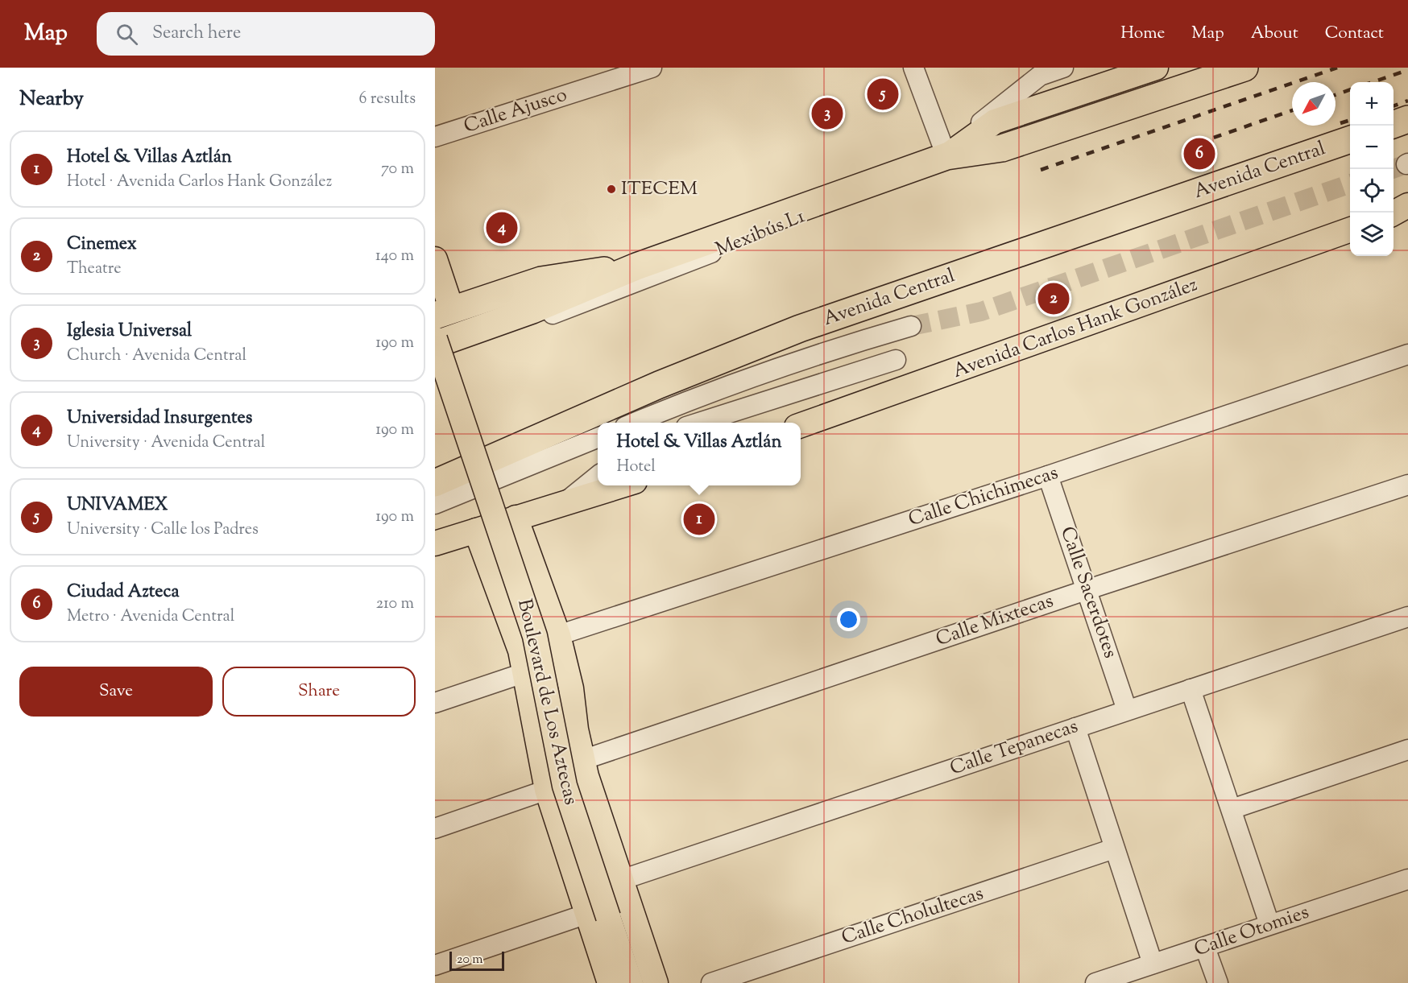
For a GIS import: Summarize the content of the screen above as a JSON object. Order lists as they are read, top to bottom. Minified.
{"streets":{"highway":["Avenida Central"],"main road":["Avenida Carlos Hank González","Boulevard de Los Aztecas"],"street":["Calle Ajusco","Mexibús L1","Calle Chichimecas","Calle Sacerdotes","Calle Mixtecas","Calle Tepanecas","Calle Cholultecas","Calle Otomies"]},"crossings":[["Calle Chichimecas","Calle Sacerdotes"],["Calle Chichimecas","Boulevard de Los Aztecas"],["Calle Sacerdotes","Calle Mixtecas"],["Calle Sacerdotes","Calle Tepanecas"],["Calle Mixtecas","Boulevard de Los Aztecas"],["Boulevard de Los Aztecas","Calle Tepanecas"]],"places":["ITECEM"],"scale_bar":"20 m","north":"bottom left","page":{"header":"Map","search":"Search here","nav":["Home","Map","About","Contact"],"heading":["Nearby","6 results"],"pins":["5","3","6","4","2","1"],"map_buttons":["+","−"],"list":[{"mark":"1","name":"Hotel & Villas Aztlán","note":"Hotel · Avenida Carlos Hank González","value":"70 m"},{"mark":"2","name":"Cinemex","note":"Theatre","value":"140 m"},{"mark":"3","name":"Iglesia Universal","note":"Church · Avenida Central","value":"190 m"},{"mark":"4","name":"Universidad Insurgentes","note":"University · Avenida Central","value":"190 m"},{"mark":"5","name":"UNIVAMEX","note":"University · Calle los Padres","value":"190 m"},{"mark":"6","name":"Ciudad Azteca","note":"Metro · Avenida Central","value":"210 m"}],"popup":["Hotel & Villas Aztlán","Hotel"],"buttons":["Save","Share"],"scale":"20 m"}}
